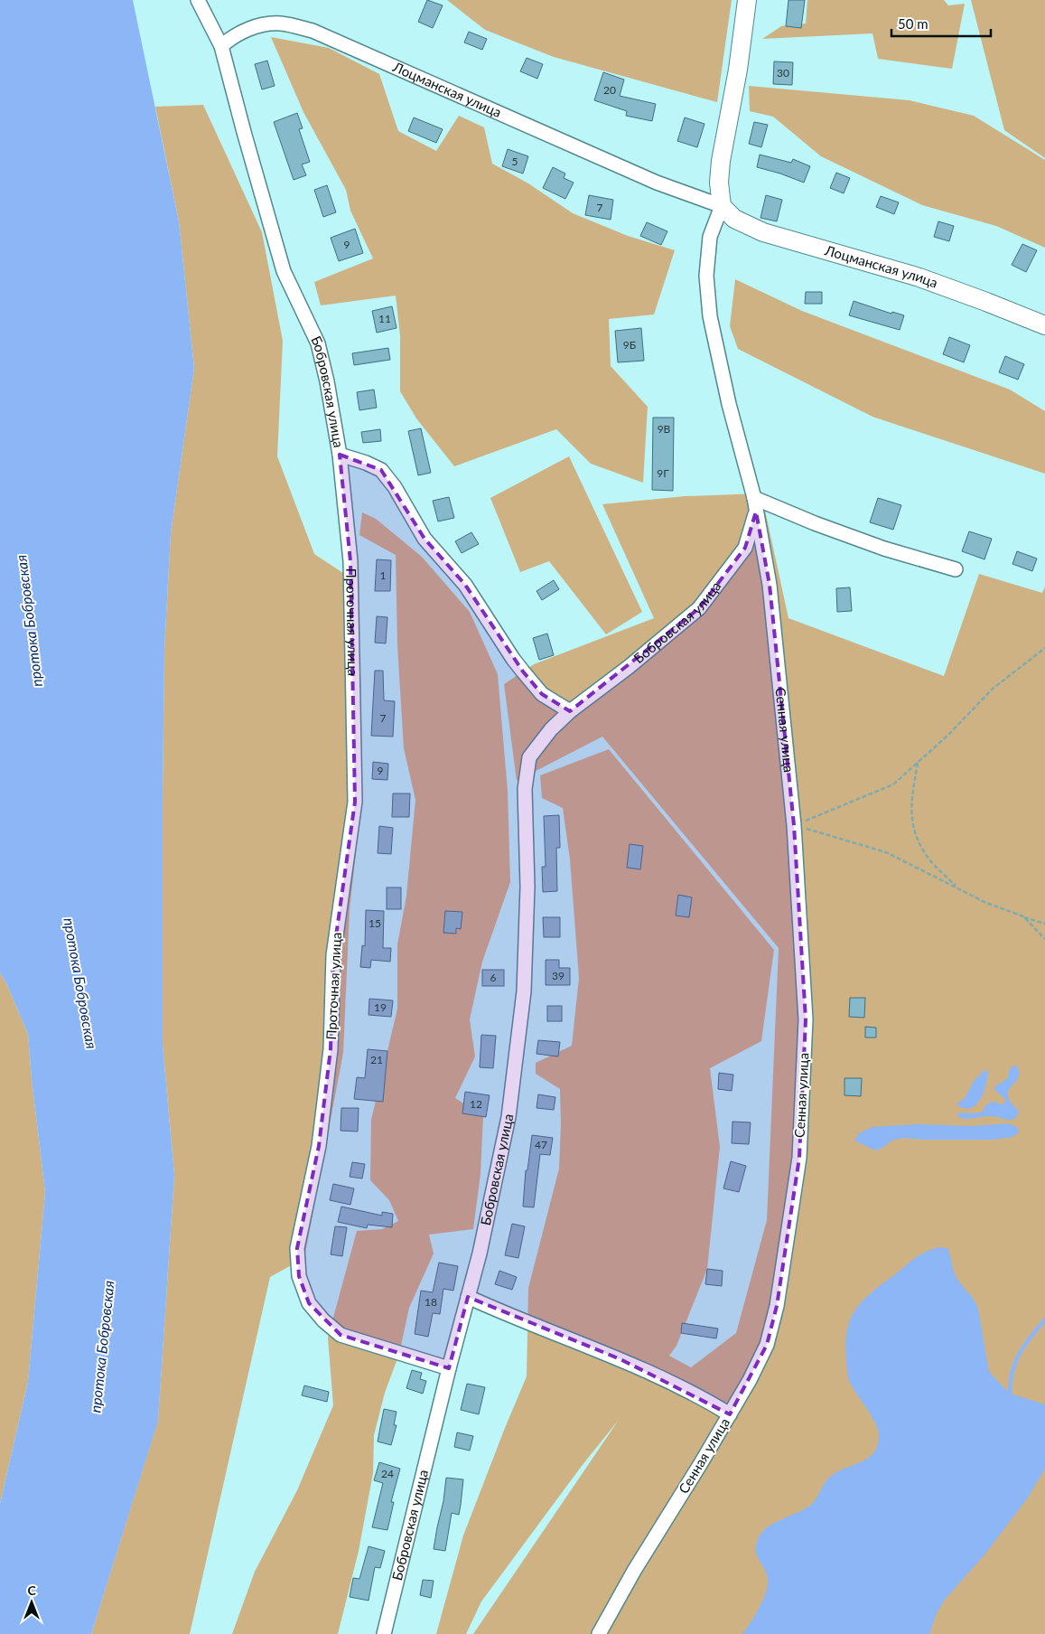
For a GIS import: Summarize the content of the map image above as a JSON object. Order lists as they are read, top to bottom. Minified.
{"streets":{"street":["Лоцманская улица","Бобровская улица","Проточная улица","Сенная улица"]},"crossings":[["Лоцманская улица","Бобровская улица"],["Бобровская улица","Проточная улица"],["Бобровская улица","Сенная улица"]],"water":["протока Бобровская"],"house_numbers":["30","20","5","7","9","11","9Б","9В","9Г","1","7","9","15","39","6","19","21","12","47","18","24"],"scale_bar":"50 m","north":"top"}
